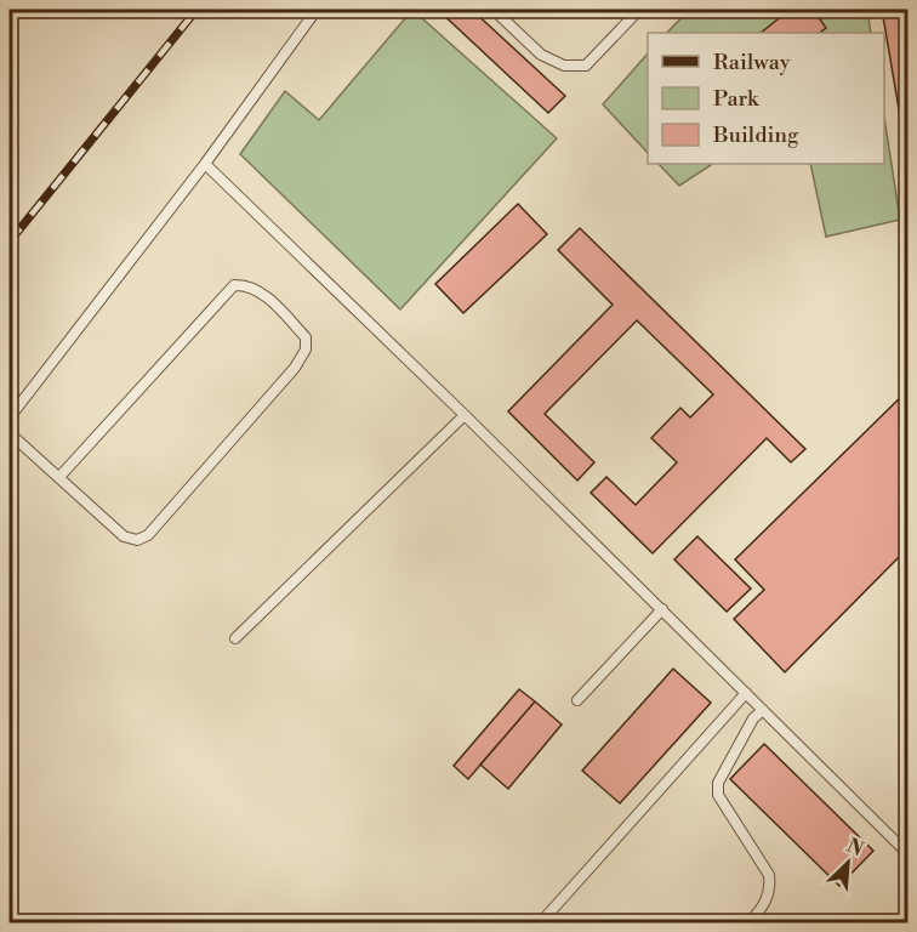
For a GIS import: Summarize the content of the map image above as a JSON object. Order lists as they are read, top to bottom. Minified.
{"legend":["Railway","Park","Building"],"north":"top right"}
